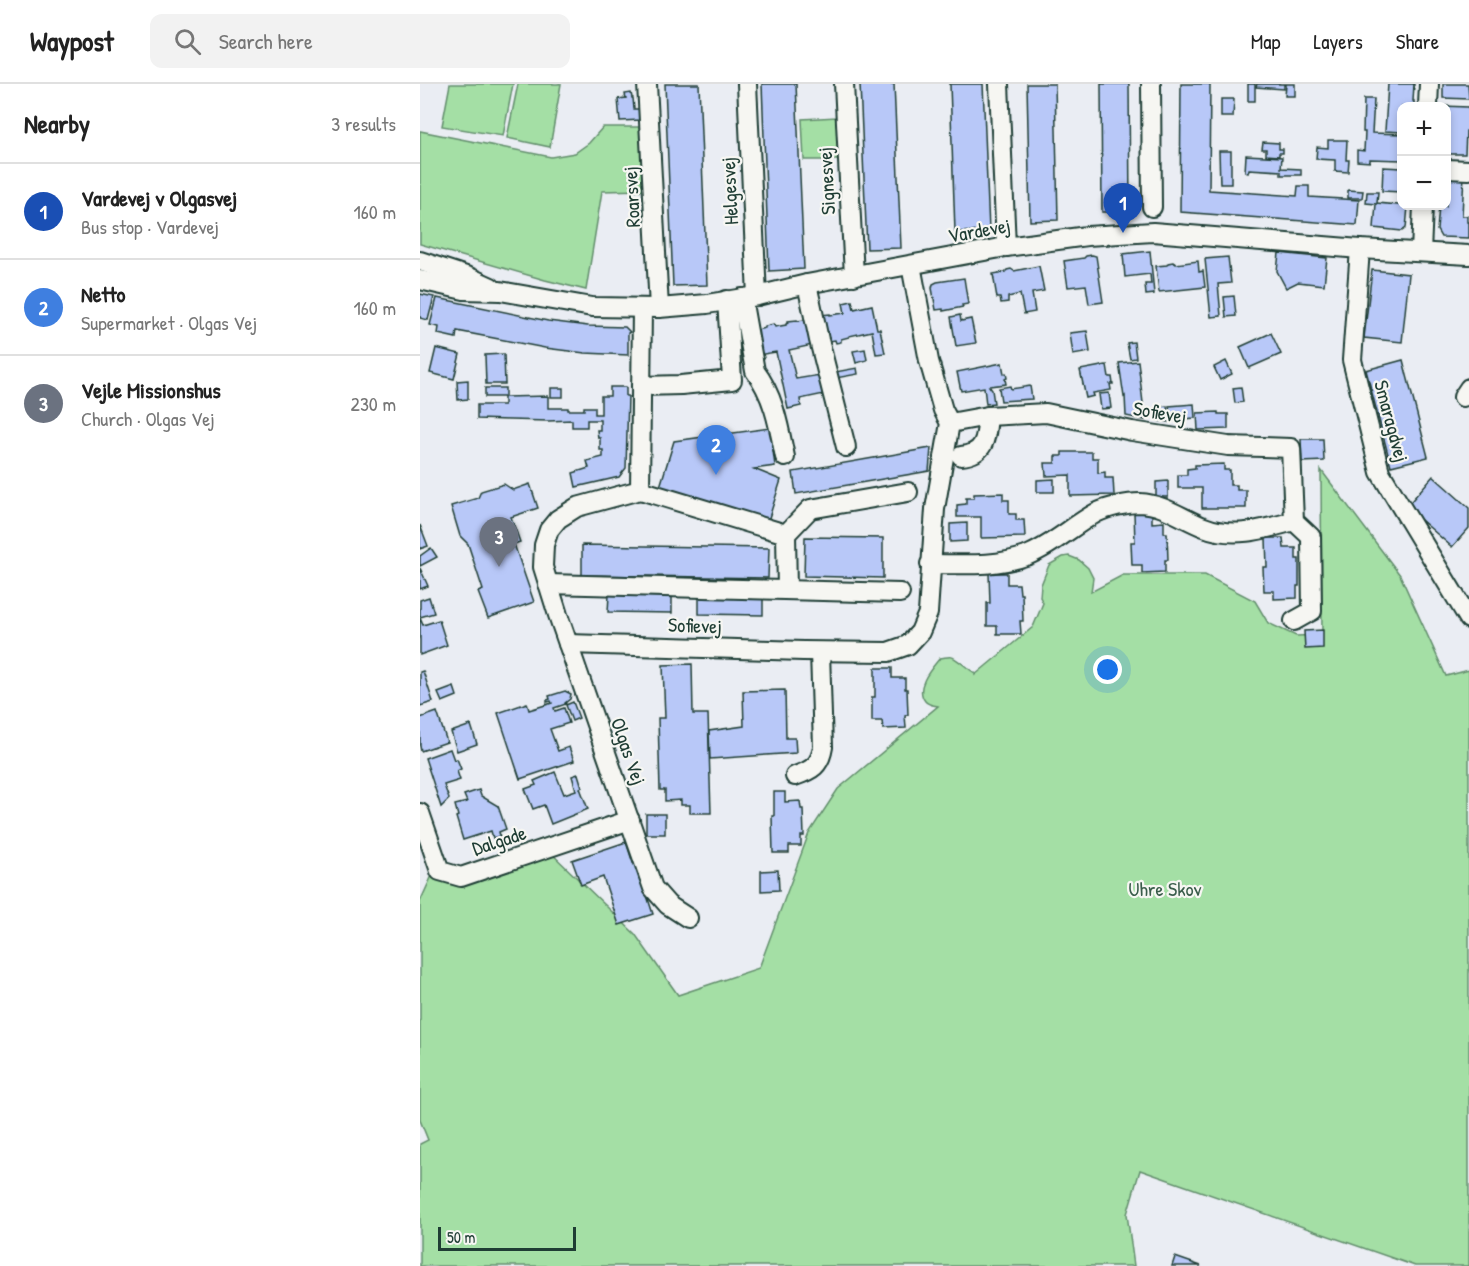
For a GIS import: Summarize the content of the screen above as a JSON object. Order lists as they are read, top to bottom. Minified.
{"streets":{"street":["Signesvej","Helgesvej","Roarsvej","Vardevej","Sofievej","Smaragdvej","Olgas Vej","Dalgade"]},"crossings":[["Signesvej","Vardevej"],["Helgesvej","Vardevej"],["Roarsvej","Vardevej"],["Vardevej","Smaragdvej"],["Sofievej","Olgas Vej"],["Olgas Vej","Dalgade"]],"parks":["Uhre Skov"],"scale_bar":"50 m","page":{"header":"Waypost","search":"Search here","nav":["Map","Layers","Share"],"heading":["Nearby","3 results"],"map_buttons":["+","−"],"list":[{"mark":"1","name":"Vardevej v Olgasvej","note":"Bus stop · Vardevej","value":"160 m"},{"mark":"2","name":"Netto","note":"Supermarket · Olgas Vej","value":"160 m"},{"mark":"3","name":"Vejle Missionshus","note":"Church · Olgas Vej","value":"230 m"}],"pins":["1","2","3"],"scale":"50 m"}}
